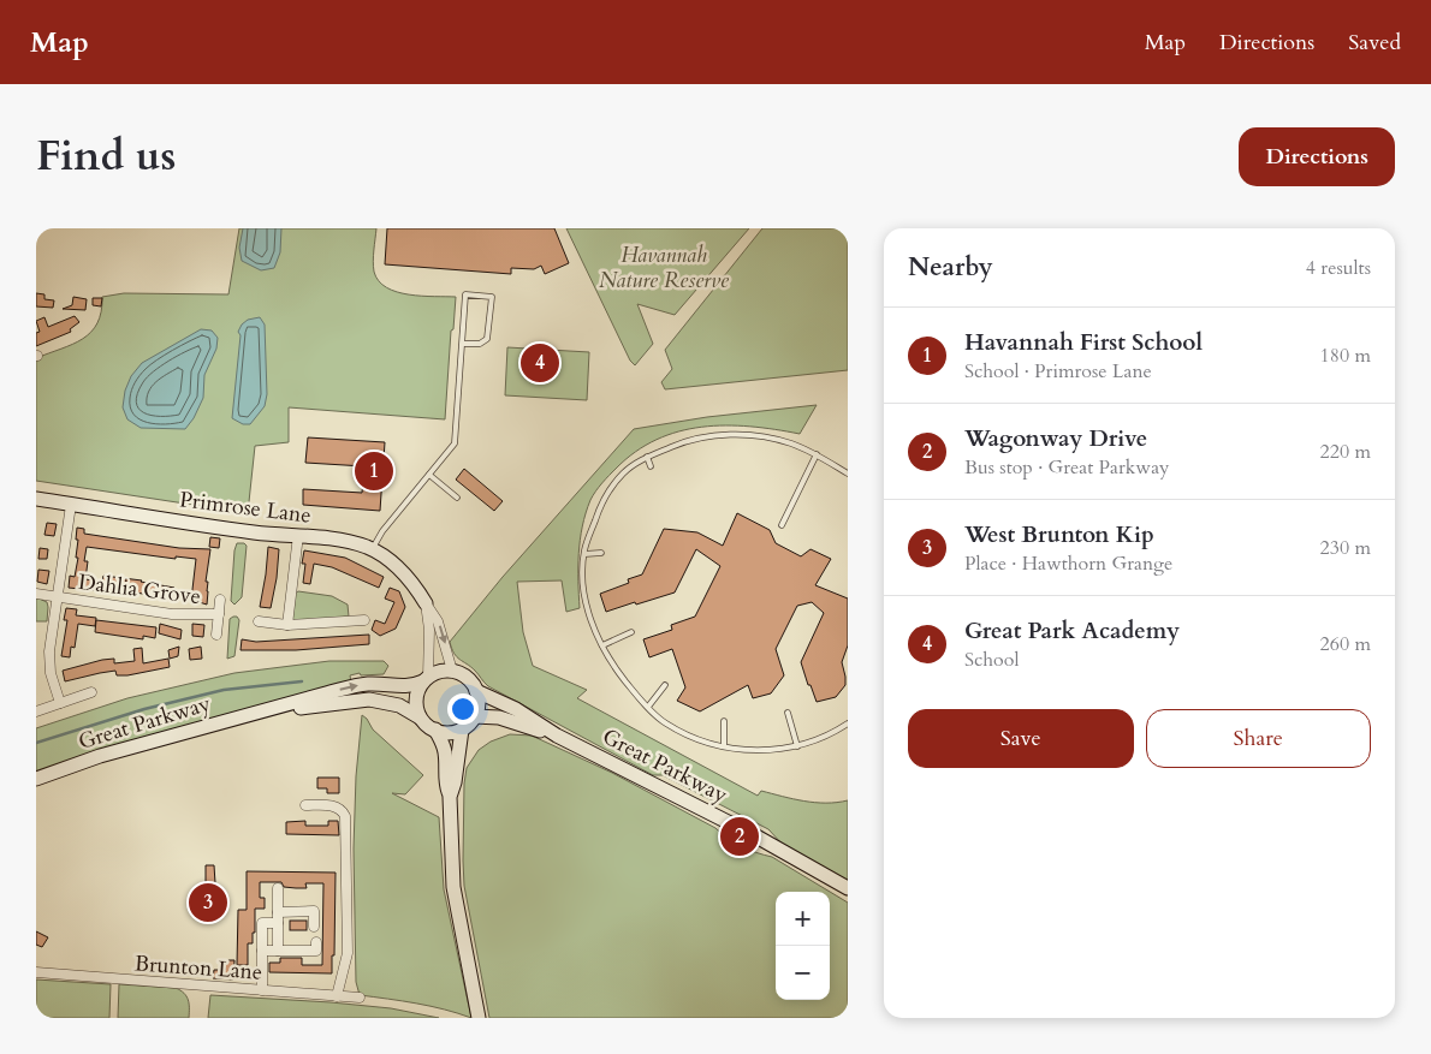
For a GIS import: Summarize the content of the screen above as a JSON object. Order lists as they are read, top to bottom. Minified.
{"streets":{"street":["Primrose Lane","Dahlia Grove","Great Parkway","Brunton Lane"]},"crossings":[["Primrose Lane","Great Parkway"]],"parks":["Havannah Nature Reserve"],"page":{"header":"Map","nav":["Map","Directions","Saved"],"title":"Find us","buttons":["Directions",["Save","Share"]],"heading":["Nearby","4 results"],"list":[{"mark":"1","name":"Havannah First School","note":"School · Primrose Lane","value":"180 m"},{"mark":"2","name":"Wagonway Drive","note":"Bus stop · Great Parkway","value":"220 m"},{"mark":"3","name":"West Brunton Kip","note":"Place · Hawthorn Grange","value":"230 m"},{"mark":"4","name":"Great Park Academy","note":"School","value":"260 m"}],"pins":["4","1","2","3"],"map_buttons":["+","−"]}}
